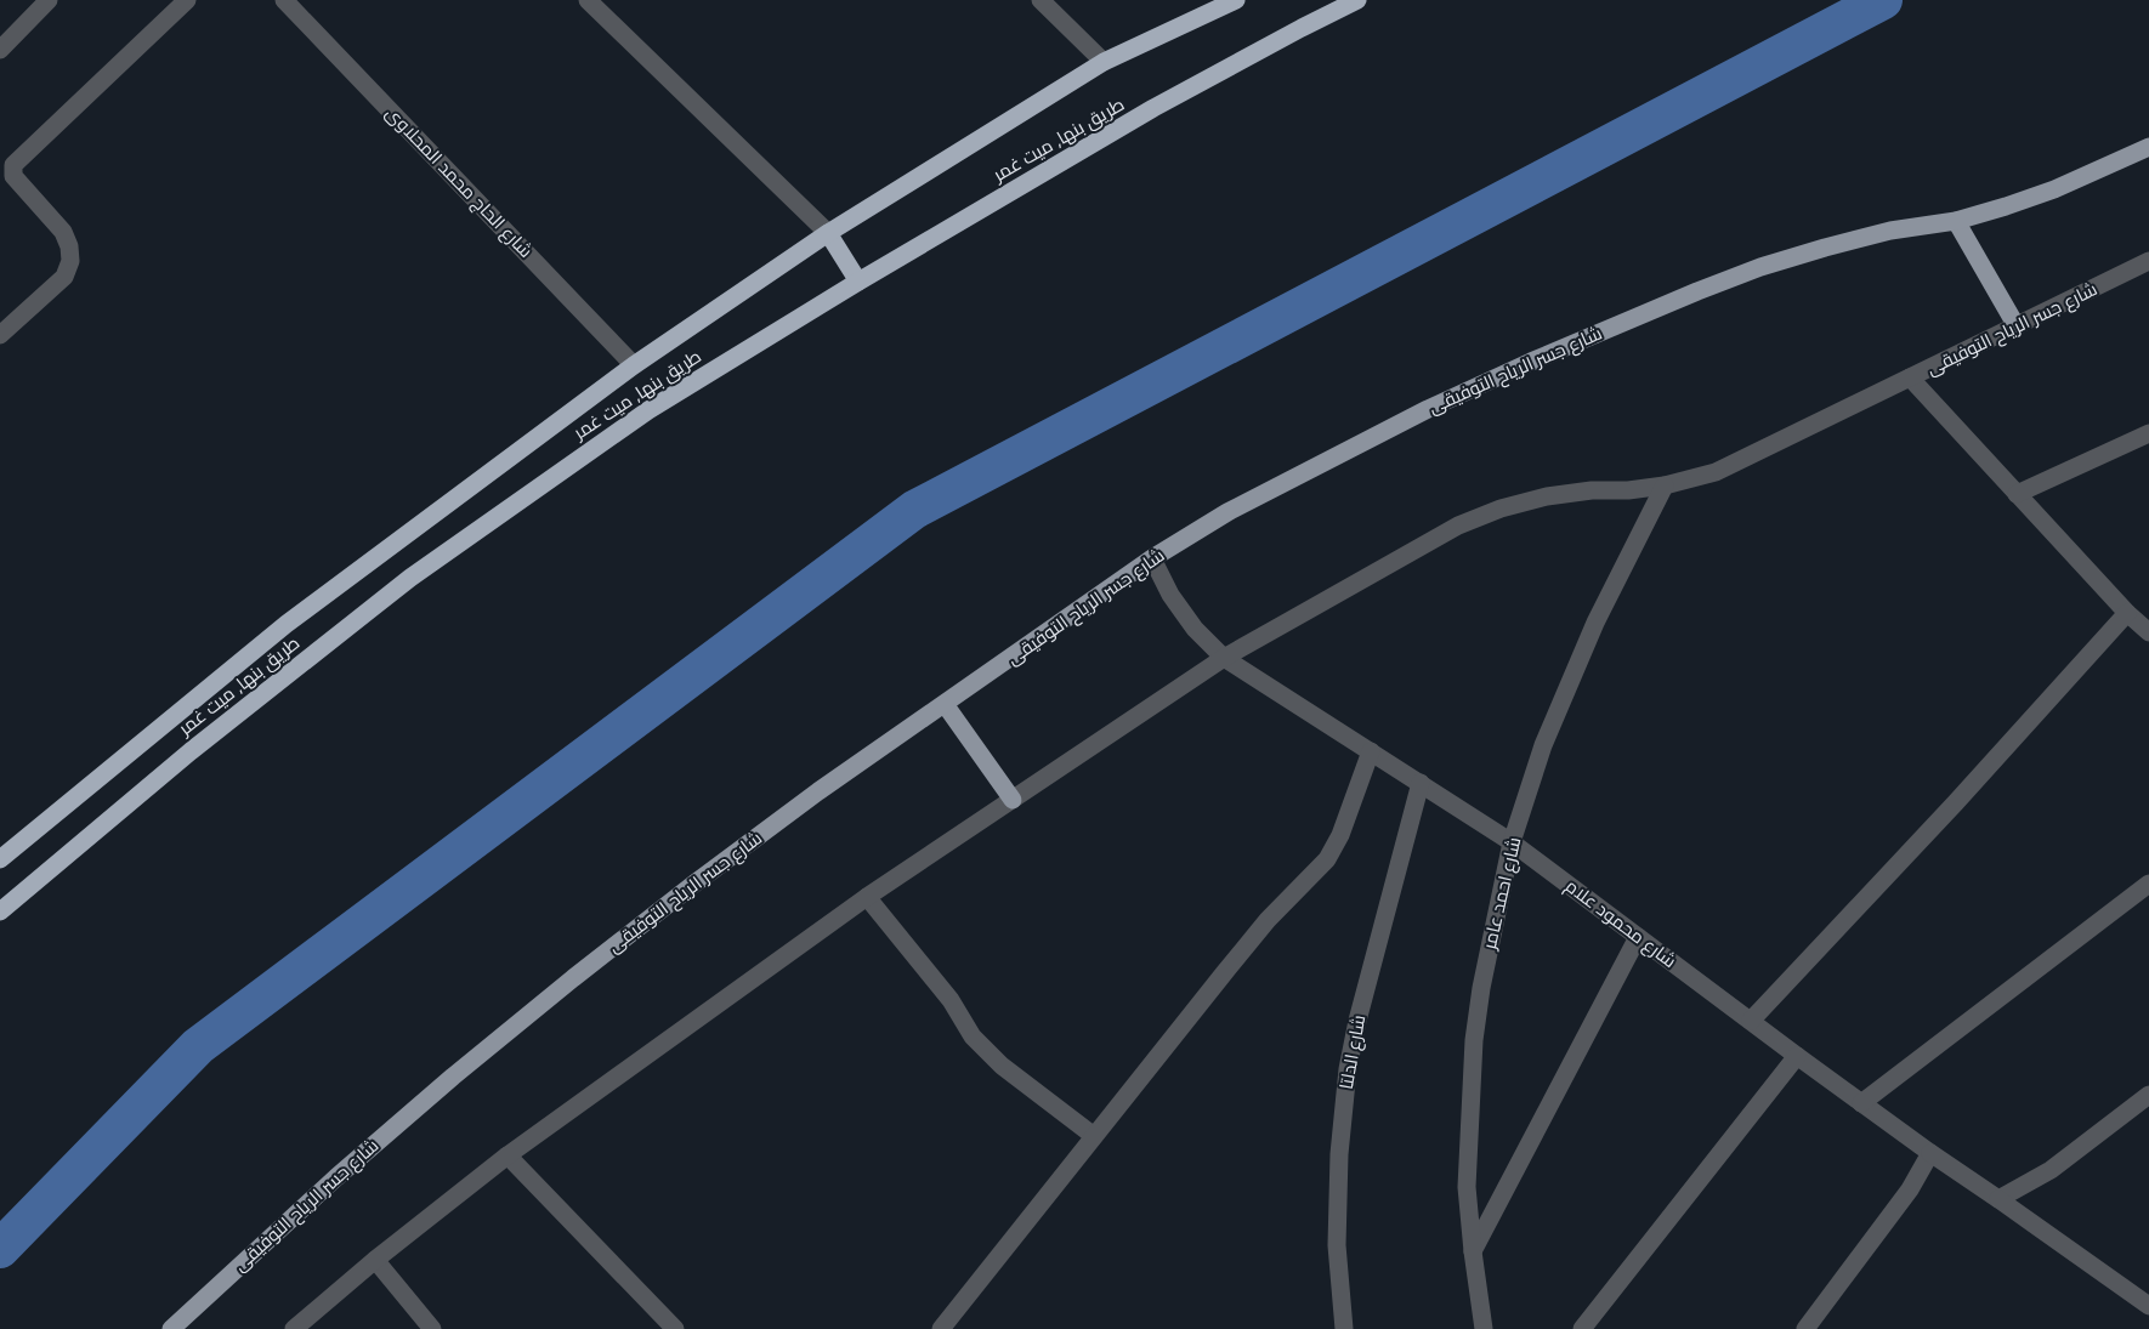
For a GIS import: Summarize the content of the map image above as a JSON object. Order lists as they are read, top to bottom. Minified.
{"streets":{"highway":["طريق بنها, ميت غمر"],"main road":["شارع جسر الرياح التوفيقى"],"street":["شارع الحاج محمد المحلاوى","شارع احمد عامر","شارع محمود علام","شارع الدلتا"]},"crossings":[["طريق بنها, ميت غمر","شارع الحاج محمد المحلاوى"],["شارع جسر الرياح التوفيقى","شارع احمد عامر"],["شارع جسر الرياح التوفيقى","شارع محمود علام"],["شارع احمد عامر","شارع محمود علام"],["شارع محمود علام","شارع الدلتا"]]}
